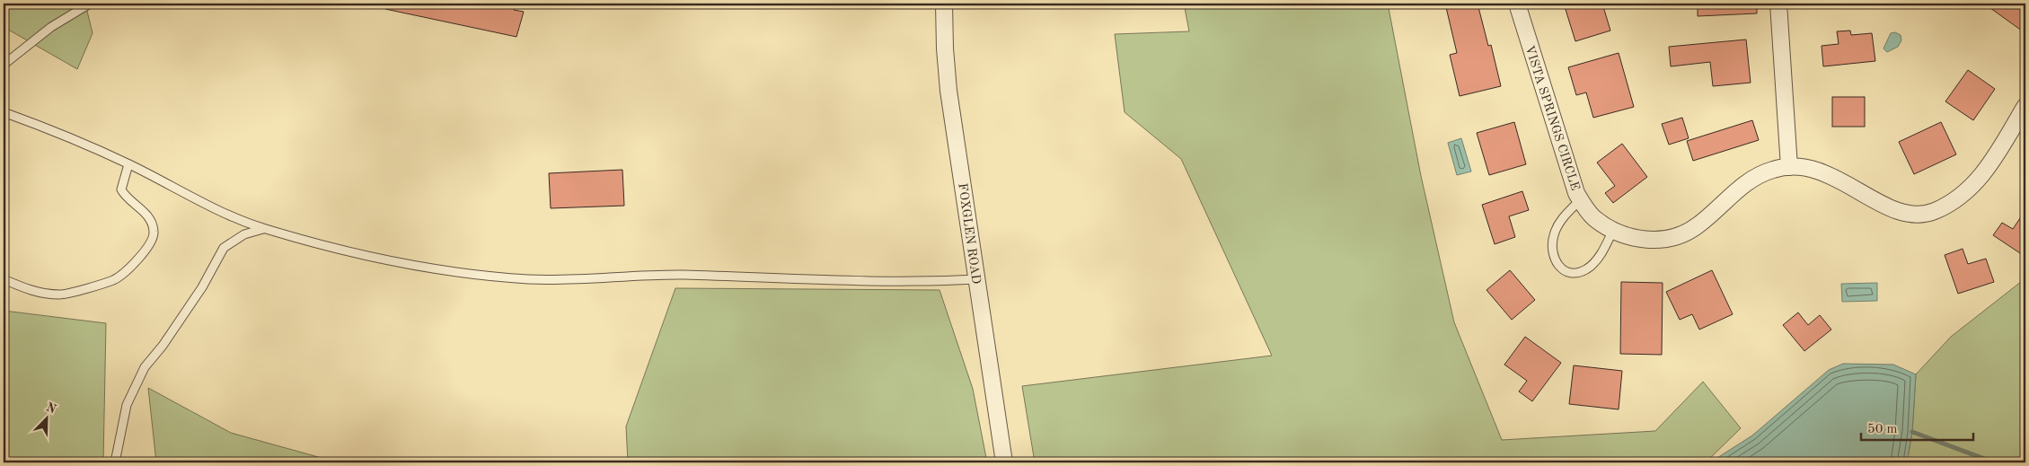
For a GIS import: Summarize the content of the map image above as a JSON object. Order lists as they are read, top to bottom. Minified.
{"streets":{"street":["VISTA SPRINGS CIRCLE","FOXGLEN ROAD"]},"scale_bar":"50 m","north":"top right"}
